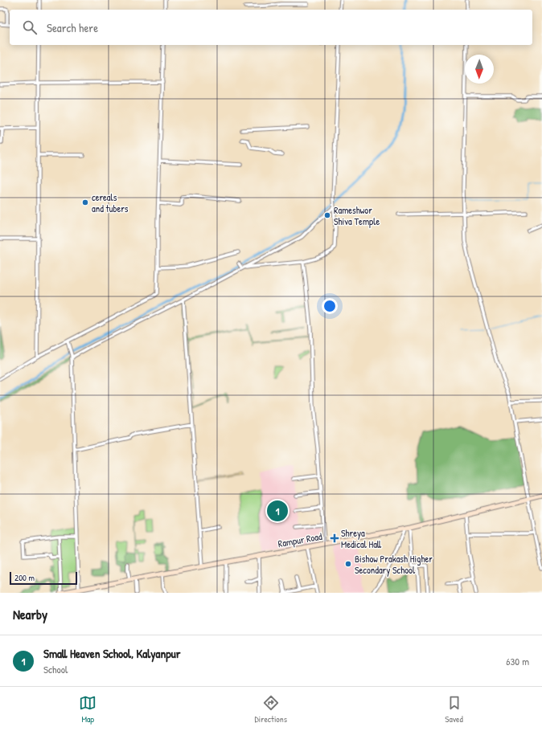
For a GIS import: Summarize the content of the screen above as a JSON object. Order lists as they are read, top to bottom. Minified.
{"streets":{"main road":["Rampur Road"]},"places":{"other":["cereals and tubers","Rameshwor Shiva Temple","Bishow Prakash Higher Secondary School"],"health":["Shreya Medical Hall"]},"scale_bar":"200 m","north":"bottom","page":{"search":"Search here","pins":"1","scale":"200 m","heading":"Nearby","list":[{"mark":"1","name":"Small Heaven School, Kalyanpur","note":"School","value":"630 m"}],"nav":["Map","Directions","Saved"]}}
